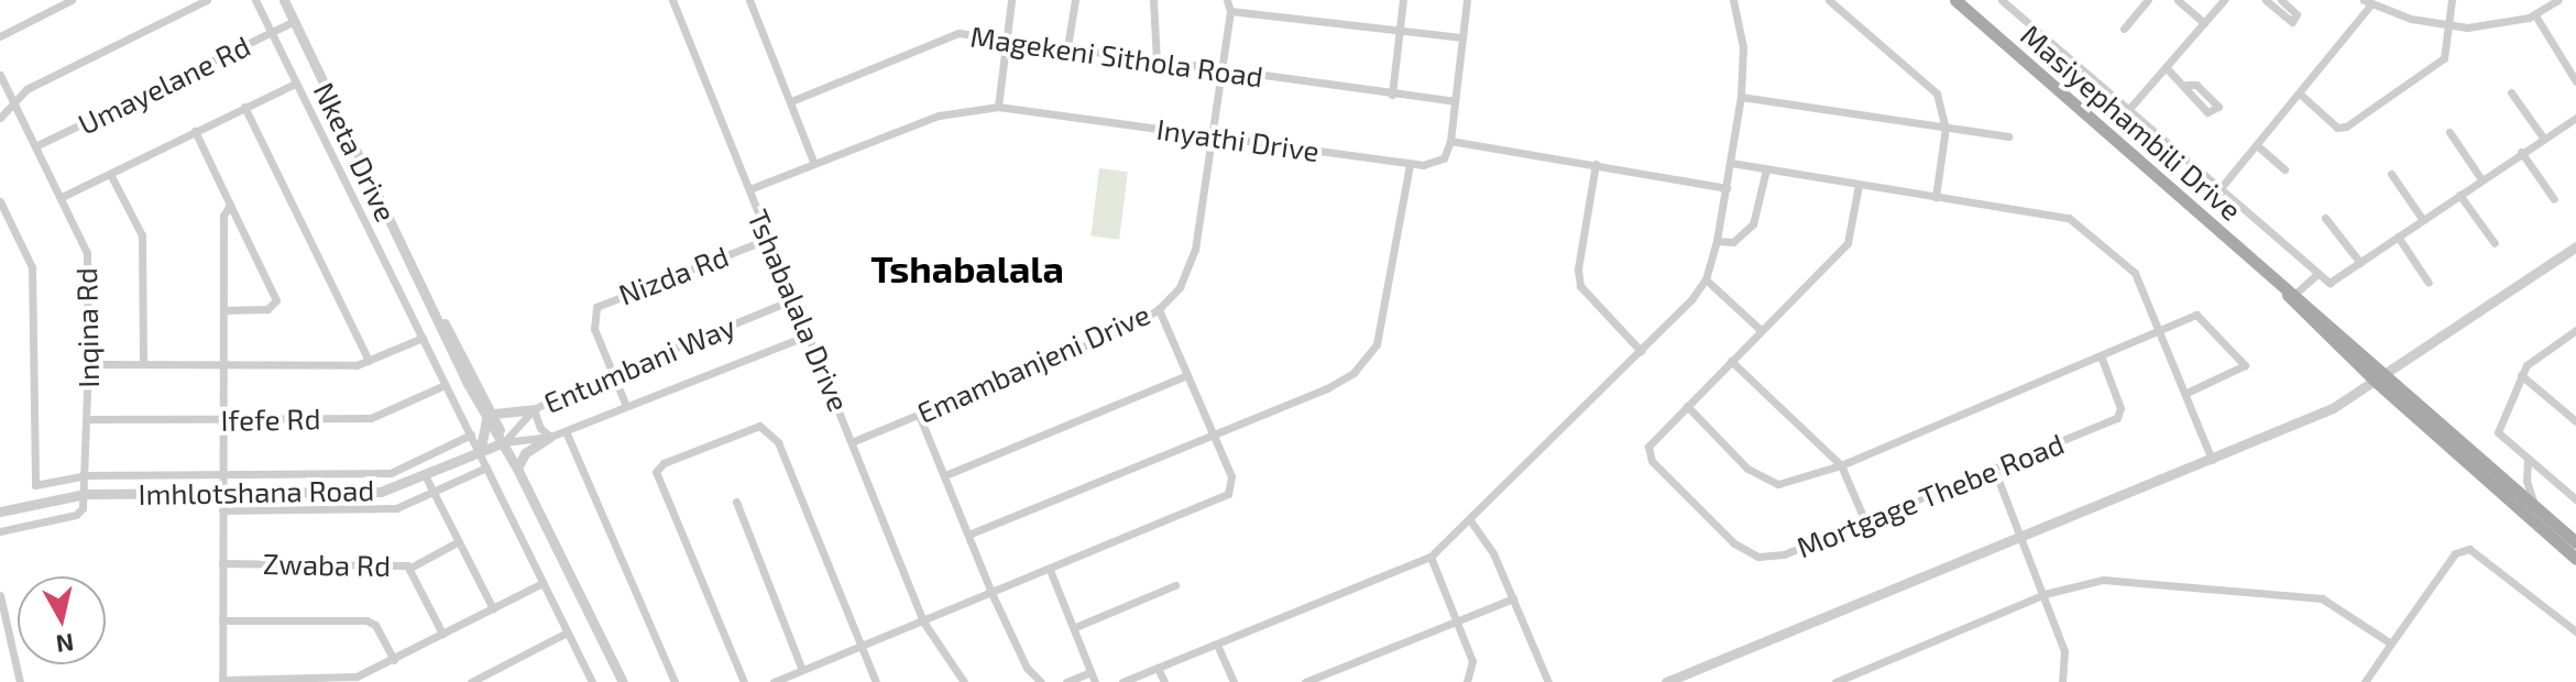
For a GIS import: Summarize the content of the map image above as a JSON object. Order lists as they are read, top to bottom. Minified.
{"streets":{"main road":["Masiyephambili Drive"],"street":["Magekeni Sithola Road","Umayelane Rd","Inyathi Drive","Nketa Drive","Nizda Rd","Tshabalala Drive","Inqina Rd","Emambanjeni Drive","Entumbani Way","Ifefe Rd","Imhlotshana Road","Mortgage Thebe Road","Zwaba Rd"]},"crossings":[["Magekeni Sithola Road","Emambanjeni Drive"],["Umayelane Rd","Nketa Drive"],["Umayelane Rd","Inqina Rd"],["Inyathi Drive","Tshabalala Drive"],["Inyathi Drive","Emambanjeni Drive"],["Nketa Drive","Entumbani Way"],["Nketa Drive","Imhlotshana Road"],["Nizda Rd","Tshabalala Drive"],["Nizda Rd","Entumbani Way"],["Tshabalala Drive","Emambanjeni Drive"],["Tshabalala Drive","Entumbani Way"],["Inqina Rd","Ifefe Rd"],["Inqina Rd","Imhlotshana Road"],["Entumbani Way","Imhlotshana Road"]],"districts":["Tshabalala"],"north":"bottom"}
